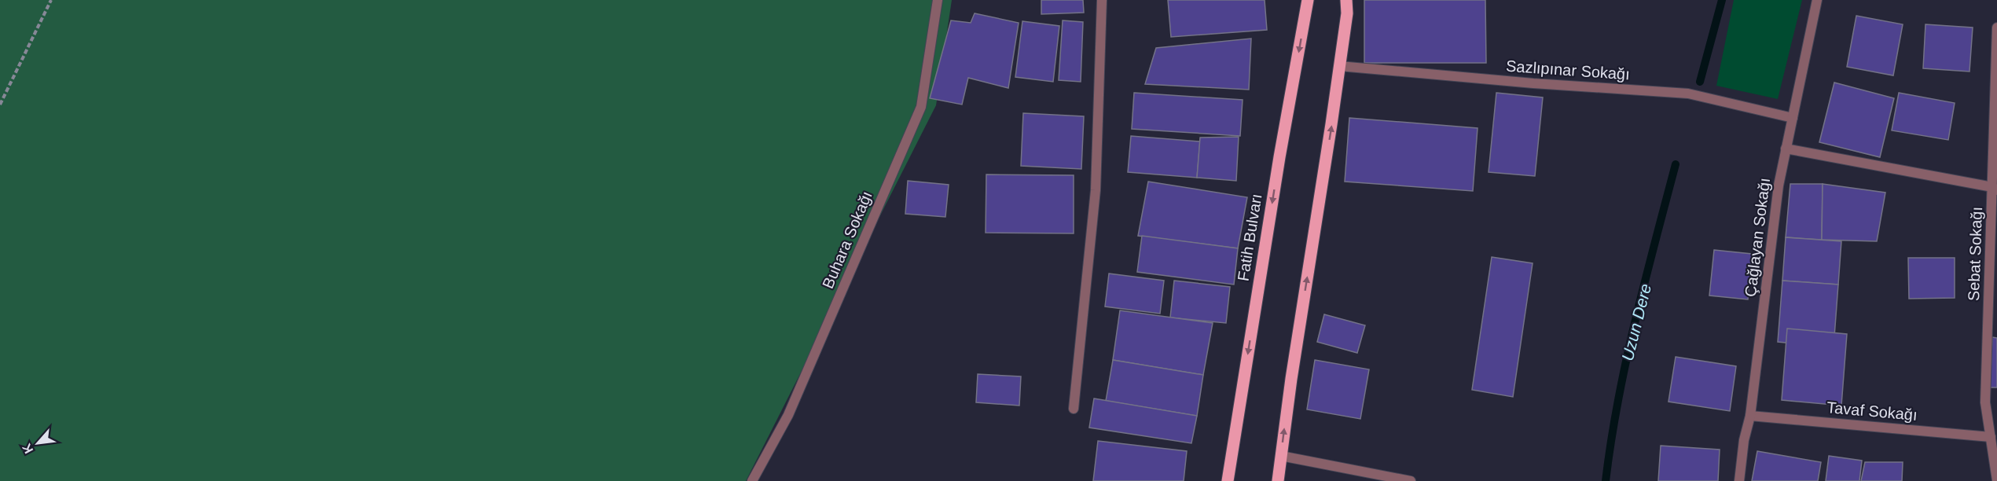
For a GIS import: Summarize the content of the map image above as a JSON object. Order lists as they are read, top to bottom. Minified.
{"streets":{"main road":["Fatih Bulvarı"],"street":["Sazlıpınar Sokağı","Çağlayan Sokağı","Buhara Sokağı","Sebat Sokağı","Tavaf Sokağı"]},"crossings":[["Sazlıpınar Sokağı","Çağlayan Sokağı"],["Çağlayan Sokağı","Tavaf Sokağı"],["Sebat Sokağı","Tavaf Sokağı"]],"water":["Uzun Dere"],"north":"bottom left"}
